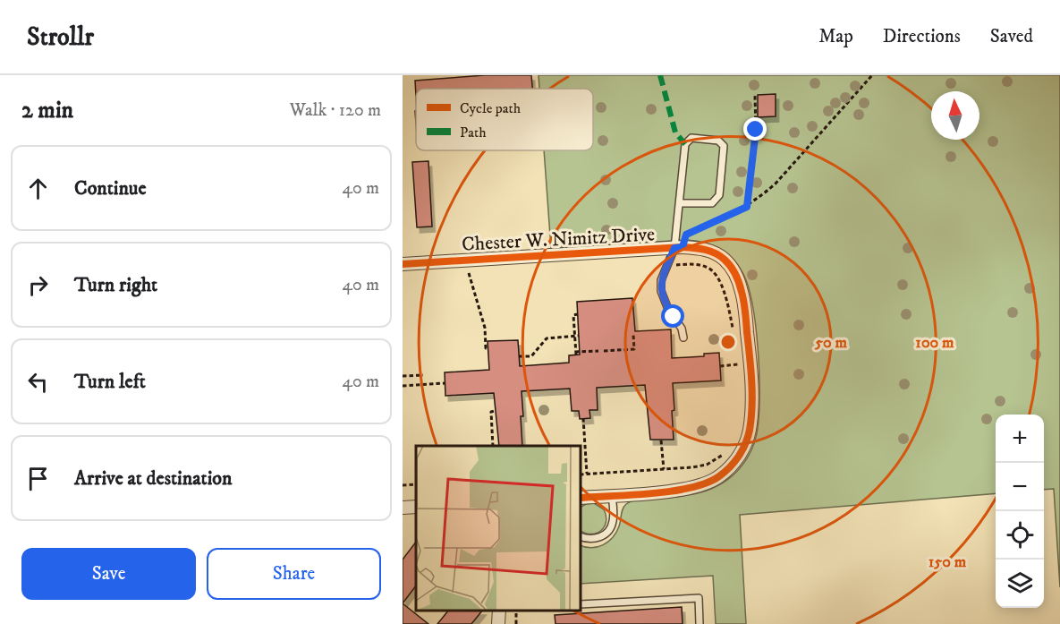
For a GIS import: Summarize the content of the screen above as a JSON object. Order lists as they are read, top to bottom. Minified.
{"streets":{"street":["Chester W. Nimitz Drive"]},"legend":["Cycle path","Path"],"north":"top","page":{"header":"Strollr","nav":["Map","Directions","Saved"],"heading":["2 min","Walk · 120 m"],"list":[["Continue","40 m"],["Turn right","40 m"],["Turn left","40 m"],"Arrive at destination"],"map_buttons":["+","−"],"buttons":["Save","Share"]},"rings":["50 m","100 m","150 m"]}
